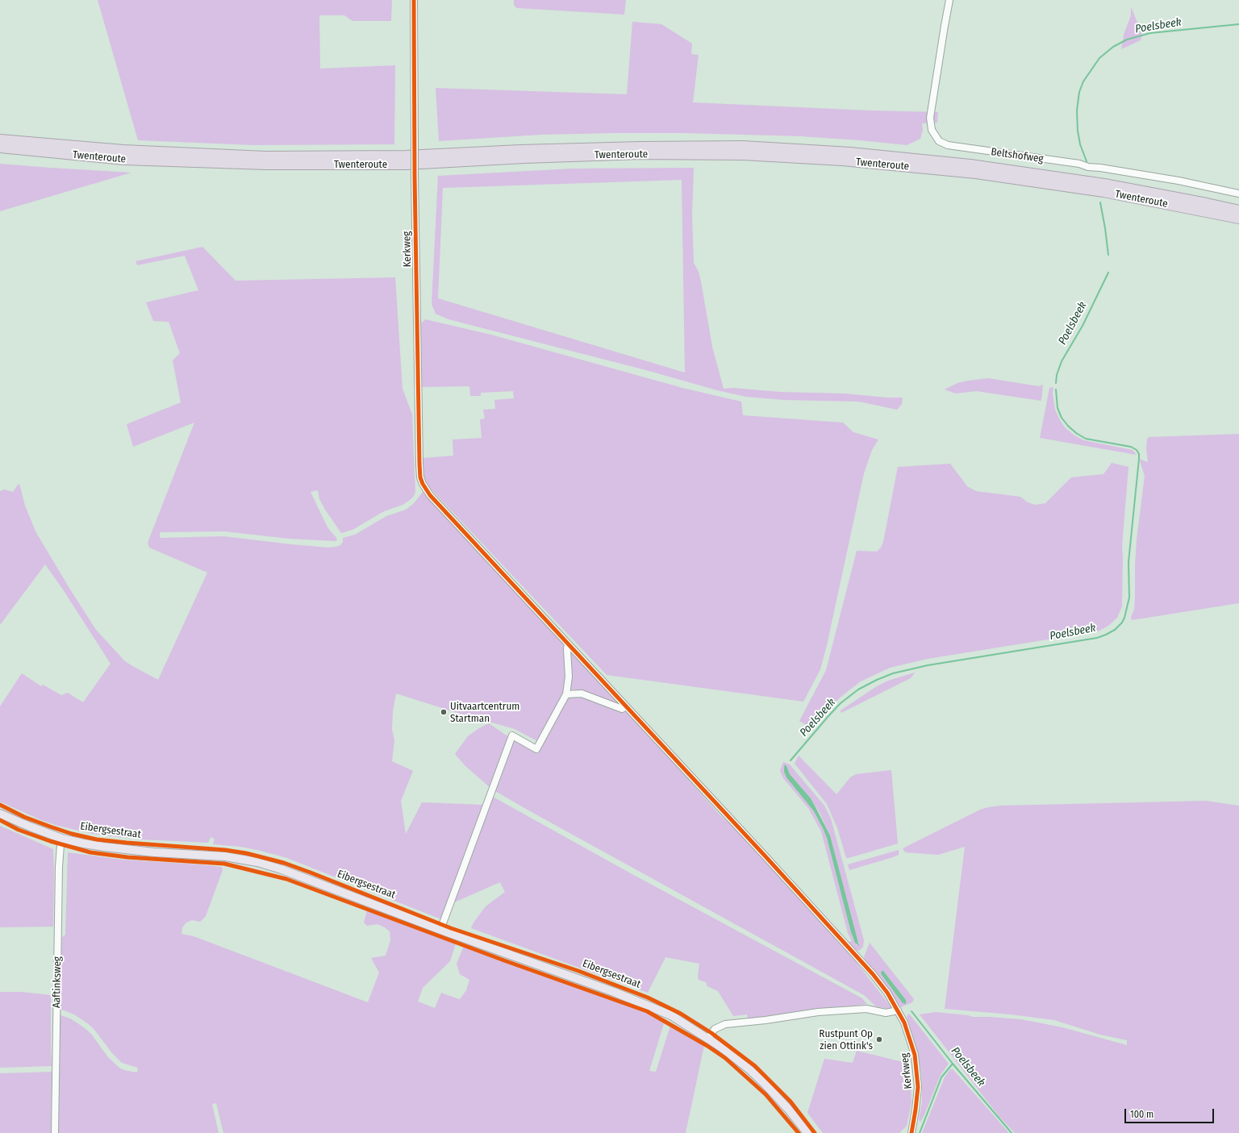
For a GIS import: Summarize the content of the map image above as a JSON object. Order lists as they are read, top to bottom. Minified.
{"streets":{"highway":["Twenteroute"],"main road":["Eibergsestraat"],"street":["Beltshofweg","Kerkweg","Aaftinksweg"]},"crossings":[["Eibergsestraat","Aaftinksweg"]],"water":["Poelsbeek"],"places":["Uitvaartcentrum Startman","Rustpunt Op zien Ottink's"],"scale_bar":"100 m"}
